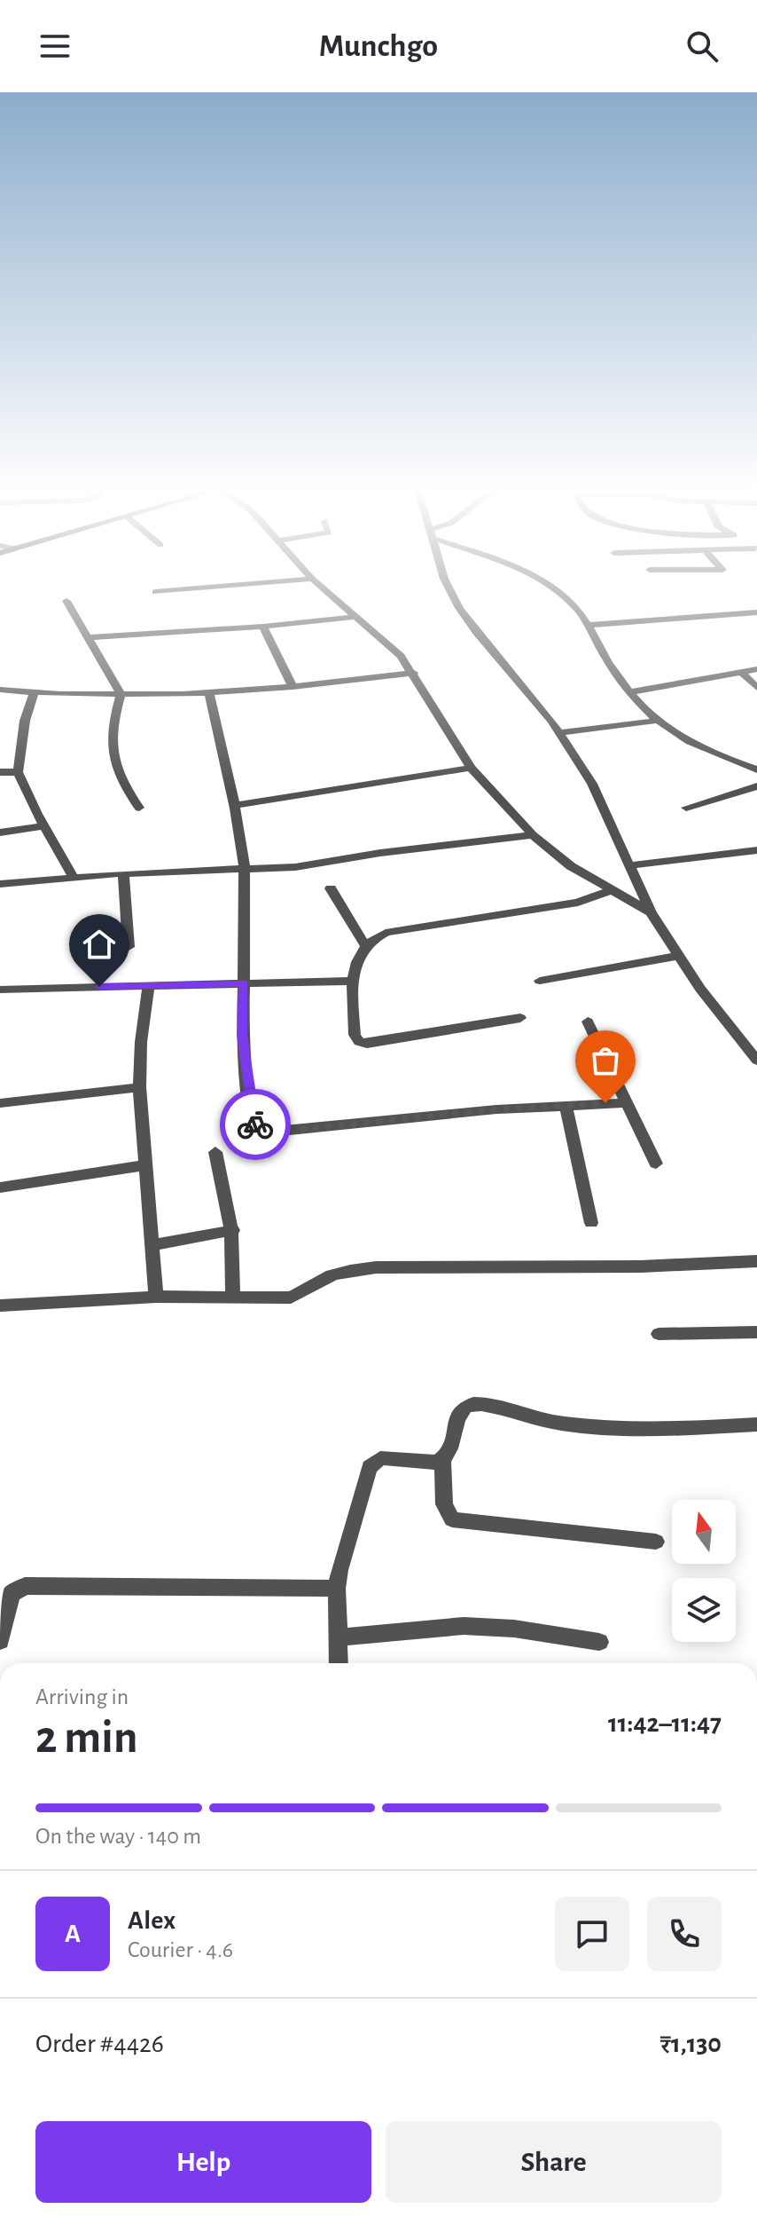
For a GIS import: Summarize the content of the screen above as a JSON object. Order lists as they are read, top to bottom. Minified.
{"north":"top","page":{"header":"Munchgo","heading":["2 min","Arriving in","11:42–11:47"],"panel":["Alex","Courier · 4.6","Order #4426","₹1,130"],"bar":"On the way · 140 m","round":"A","buttons":["Help","Share"]}}
